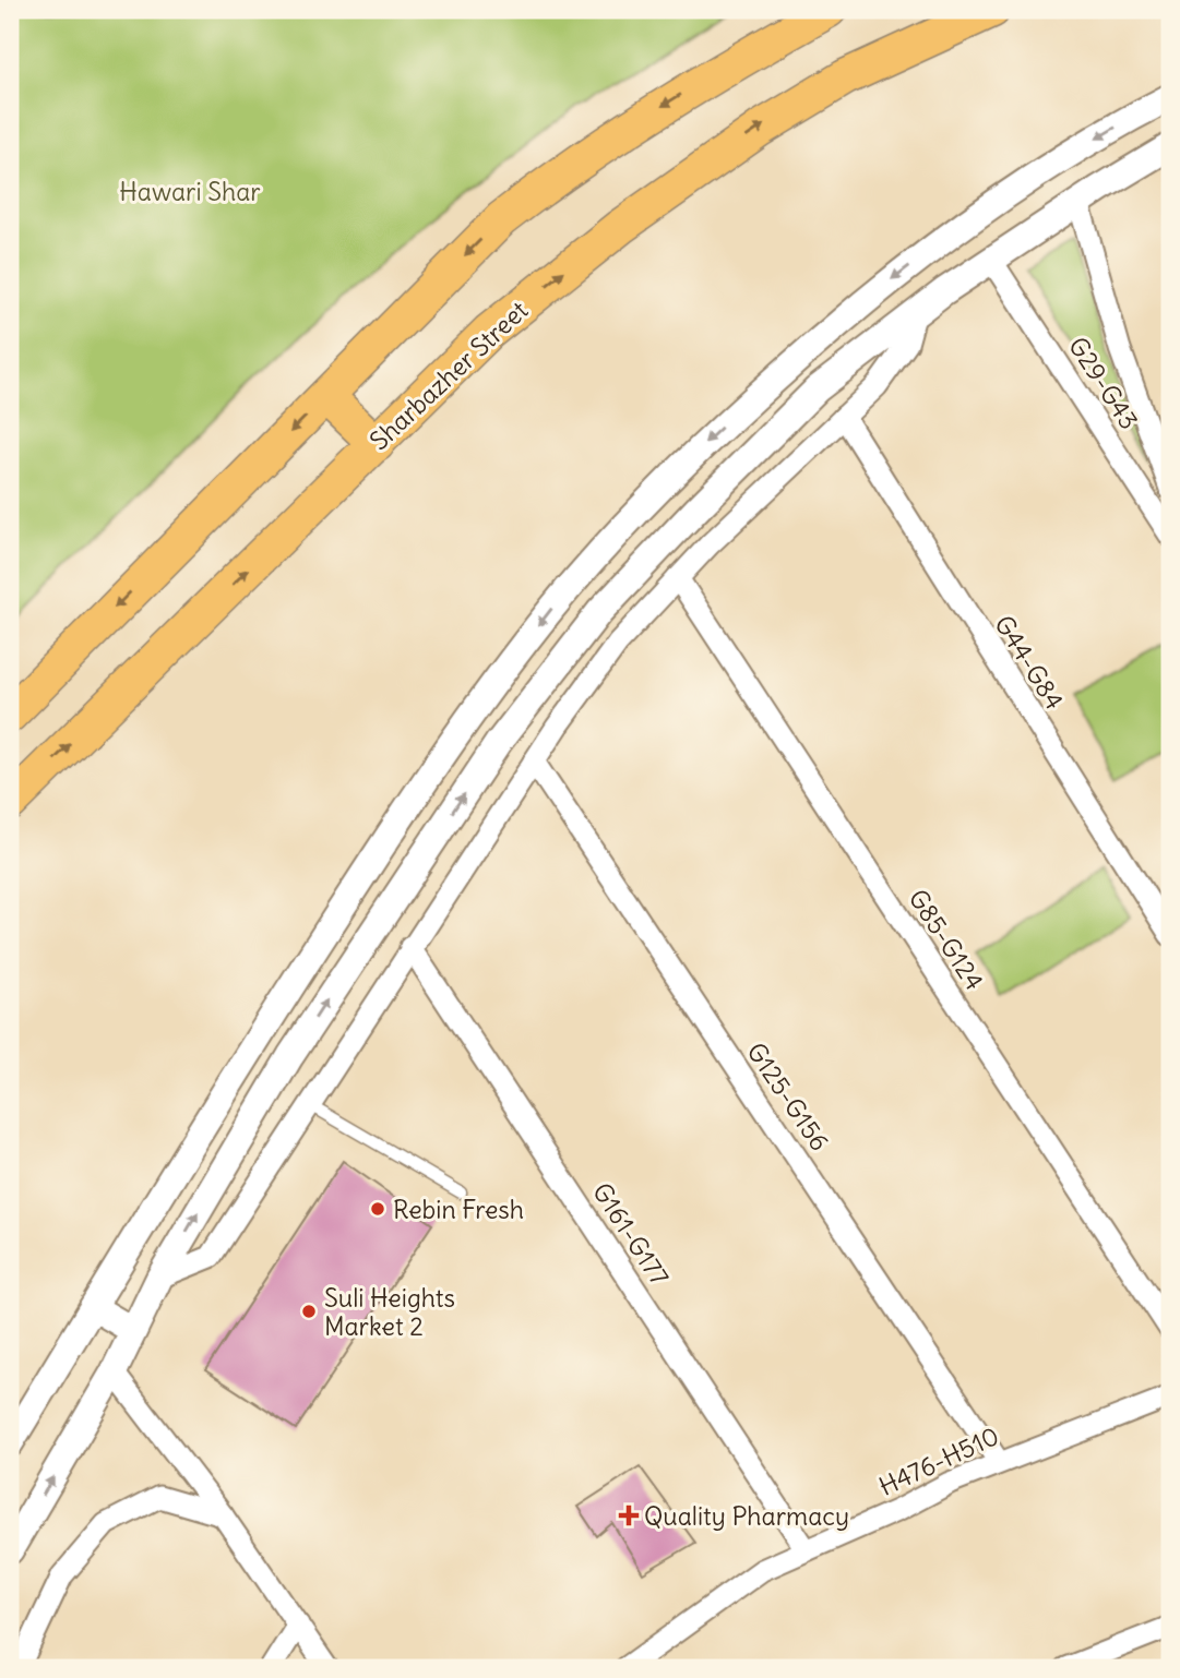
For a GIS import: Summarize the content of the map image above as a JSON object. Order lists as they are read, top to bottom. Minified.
{"streets":{"main road":["Sharbazher Street"],"street":["G29-G43","G44-G84","G85-G124","G125-G156","G161-G177","H476-H510"]},"crossings":[["G125-G156","H476-H510"],["G161-G177","H476-H510"]],"parks":["Hawari Shar"],"places":{"other":["Rebin Fresh","Suli Heights Market 2"],"health":["Quality Pharmacy"]}}
